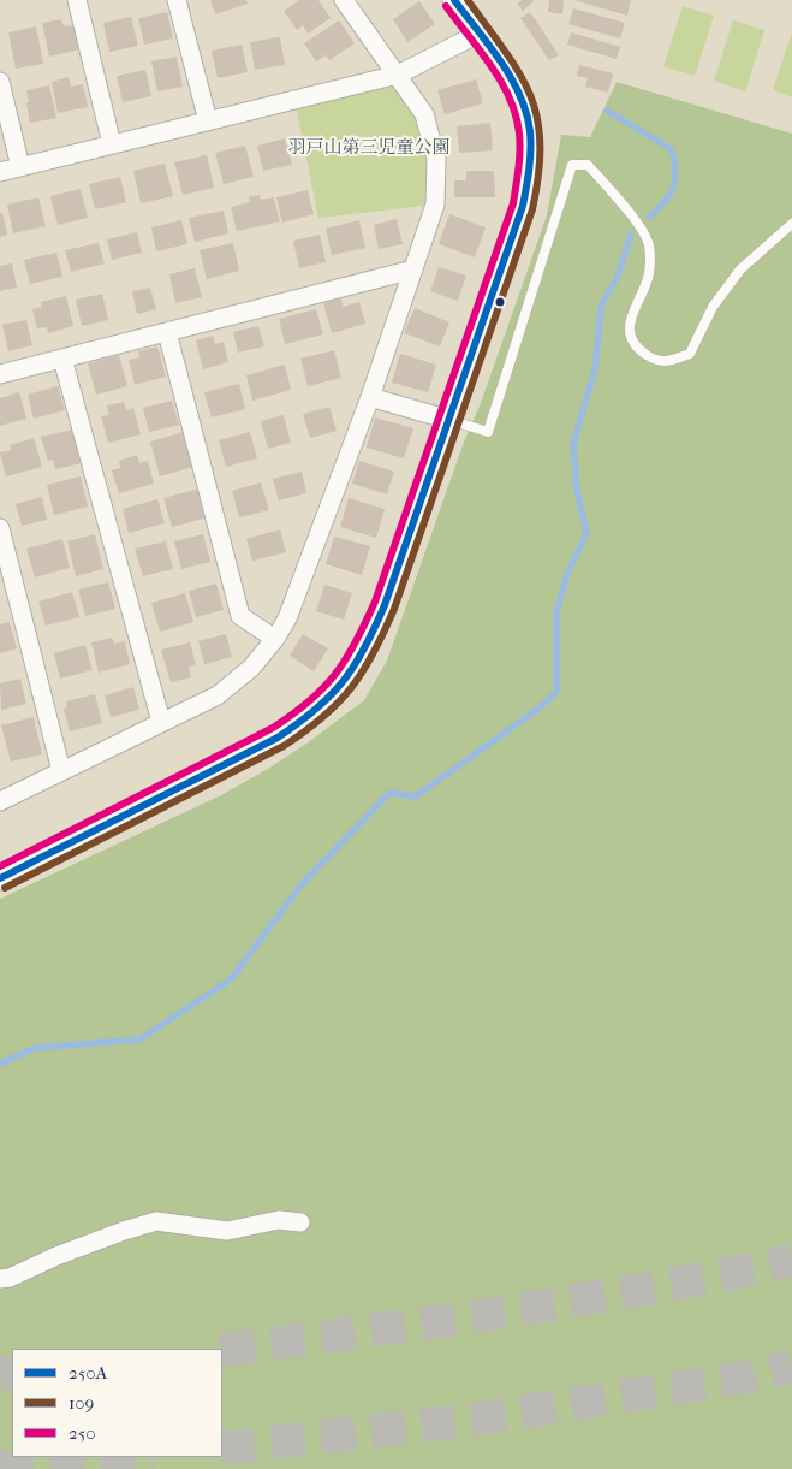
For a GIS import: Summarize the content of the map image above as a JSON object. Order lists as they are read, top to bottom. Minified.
{"parks":["羽戸山第三児童公園"],"lines":["transit line 250A","transit line 109","transit line 250"],"legend":["250A","109","250"]}
